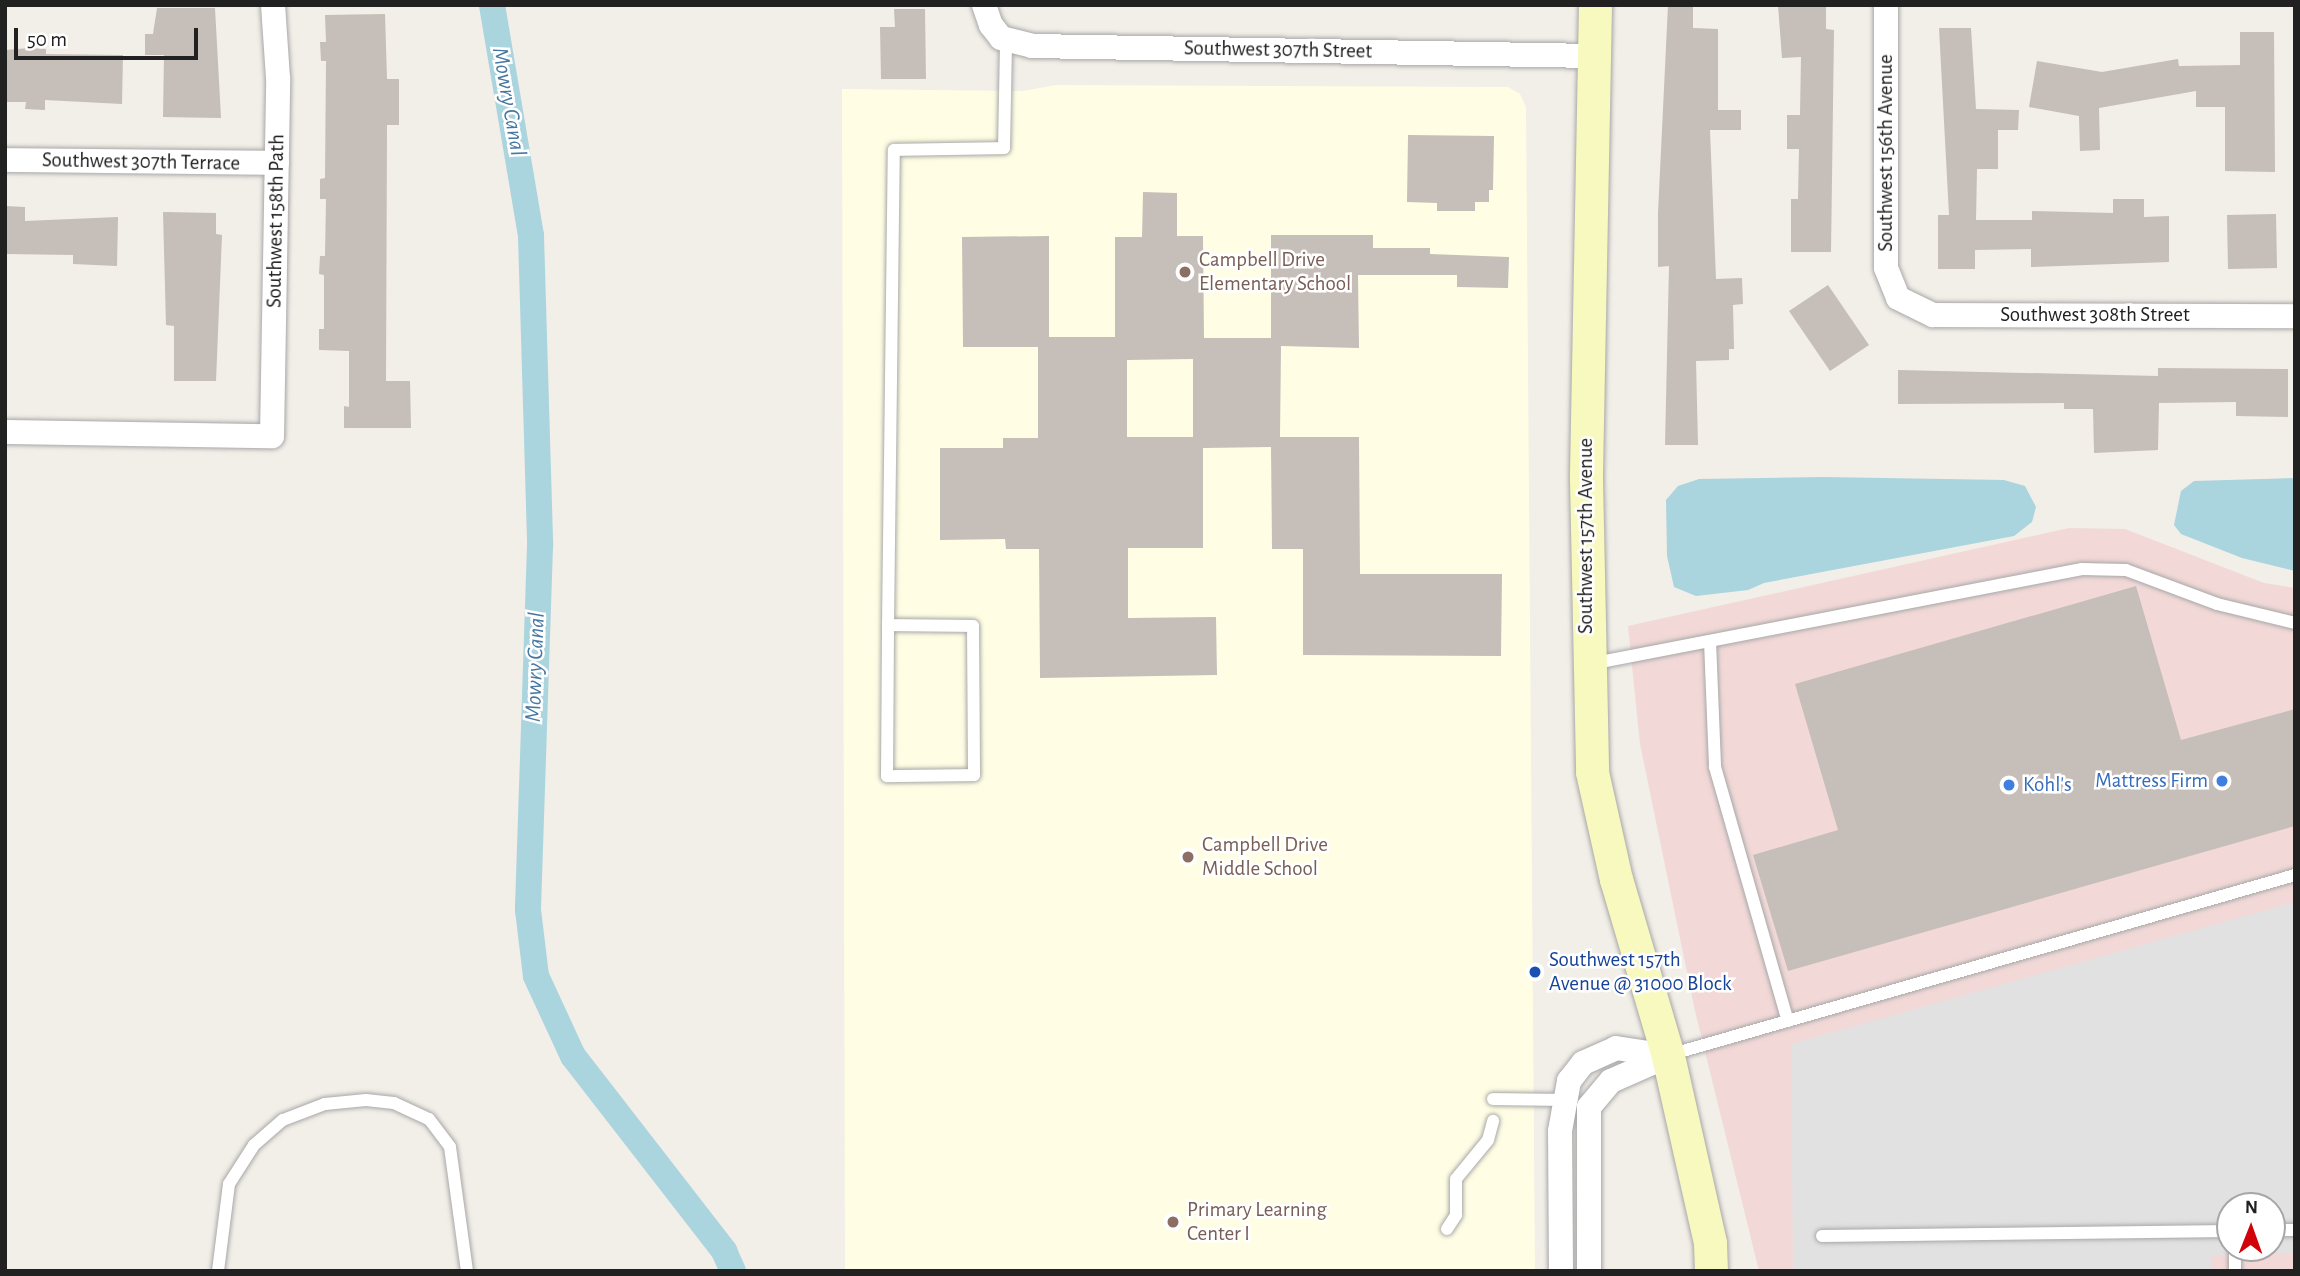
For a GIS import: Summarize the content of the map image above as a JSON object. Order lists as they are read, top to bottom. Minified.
{"streets":{"street":["Southwest 307th Street","Southwest 156th Avenue","Southwest 307th Terrace","Southwest 158th Path","Southwest 308th Street","Southwest 157th Avenue"]},"crossings":[["Southwest 307th Street","Southwest 157th Avenue"],["Southwest 156th Avenue","Southwest 308th Street"],["Southwest 307th Terrace","Southwest 158th Path"]],"water":["Mowry Canal"],"places":["Campbell Drive Elementary School","Mattress Firm","Kohl's","Campbell Drive Middle School","Southwest 157th Avenue @ 31000 Block","Primary Learning Center I"],"scale_bar":"50 m","north":"top"}
